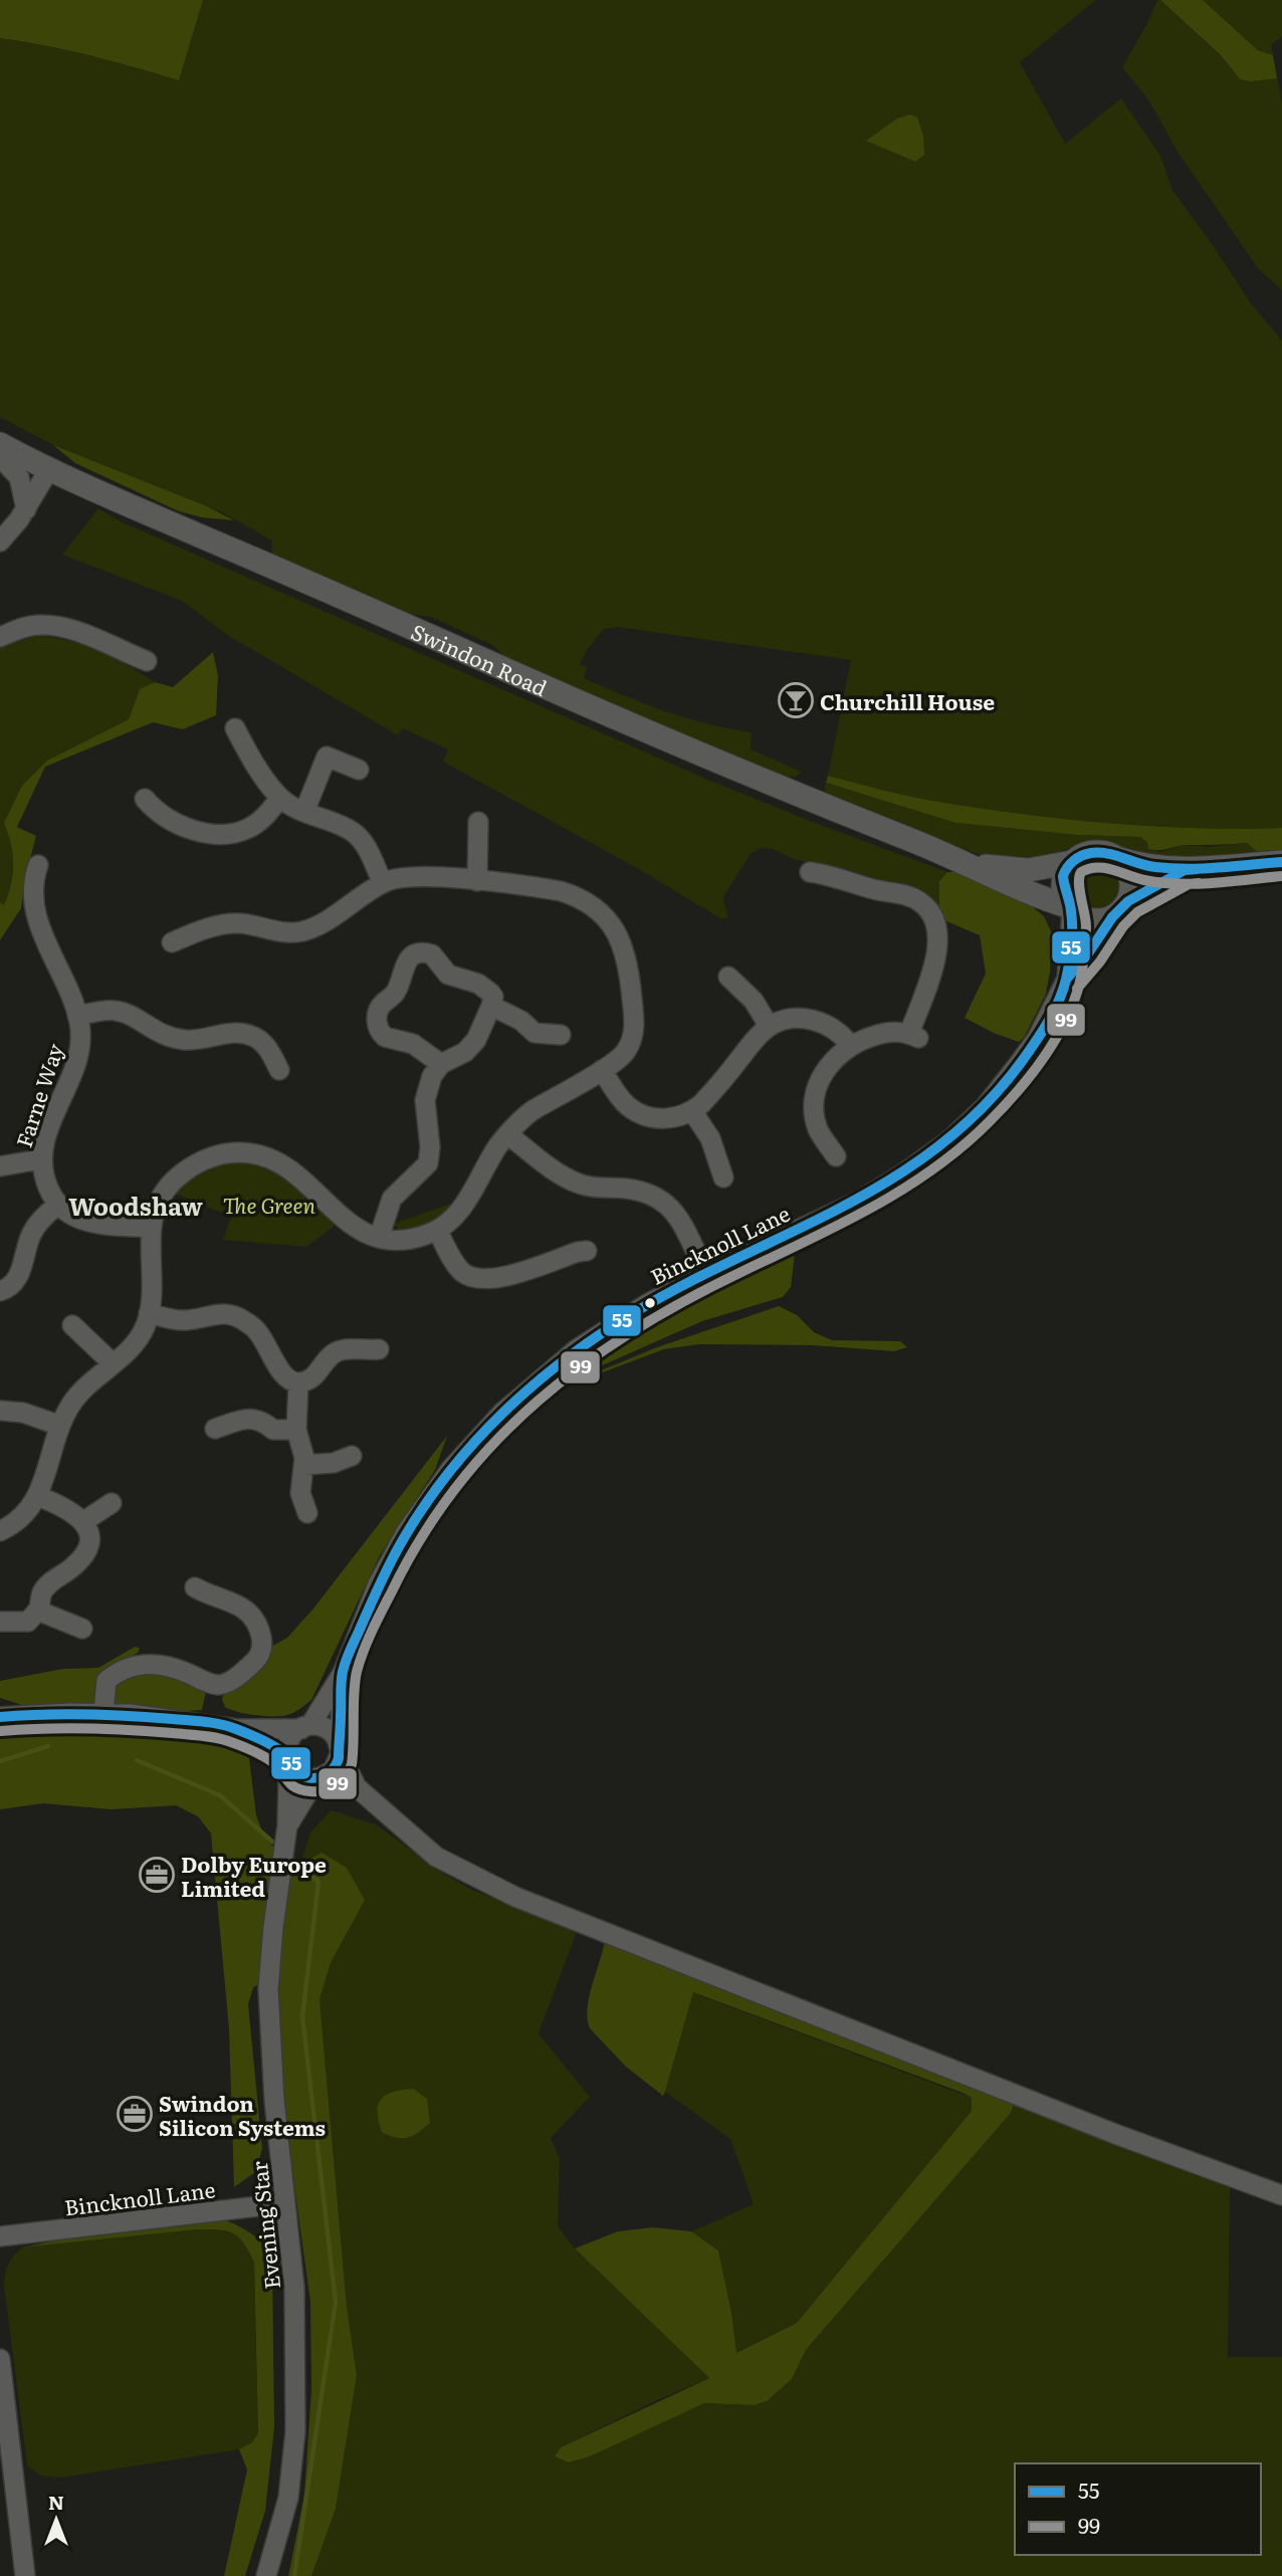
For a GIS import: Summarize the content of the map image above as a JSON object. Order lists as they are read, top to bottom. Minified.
{"streets":{"main road":["Swindon Road"],"street":["Farne Way","Bincknoll Lane","Evening Star"]},"crossings":[["Swindon Road","Bincknoll Lane"],["Bincknoll Lane","Evening Star"]],"districts":["Woodshaw"],"parks":["The Green"],"places":{"bar":["Churchill House"],"office":["Dolby Europe Limited","Swindon Silicon Systems"]},"lines":["transit line 55","transit line 99"],"legend":["55","99"],"north":"top"}
